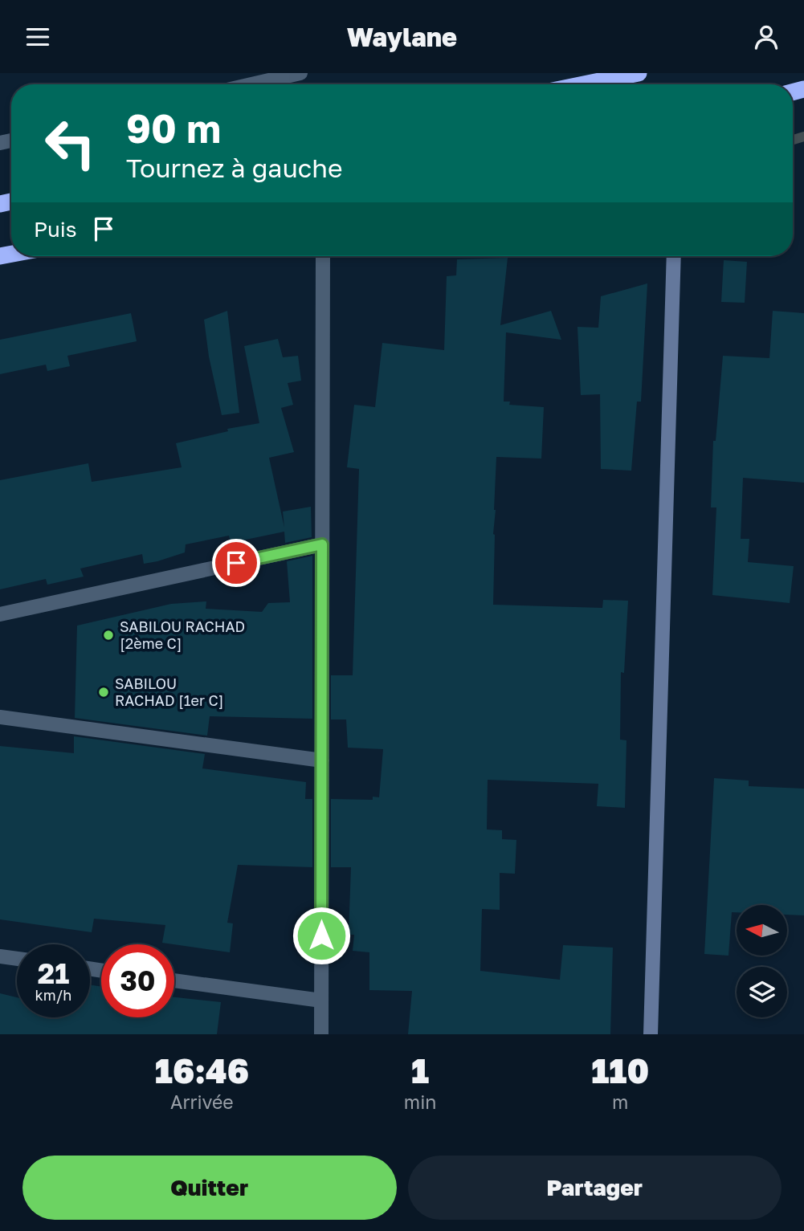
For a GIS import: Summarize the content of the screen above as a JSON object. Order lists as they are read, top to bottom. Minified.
{"places":["SABILOU RACHAD [2ème C]","SABILOU RACHAD [1er C]"],"north":"left","page":{"header":"Waylane","turn":["90 m","Tournez à gauche"],"then":"Puis","speed":"21 km/h","limit":"30","eta":["16:46","Arrivée","1","min","110","m"],"buttons":["Quitter","Partager"]}}
